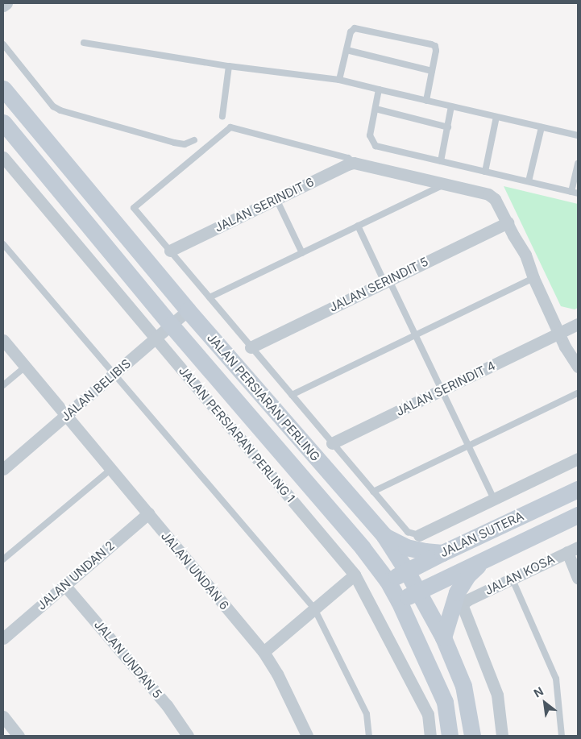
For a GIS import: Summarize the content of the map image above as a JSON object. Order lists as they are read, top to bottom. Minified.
{"streets":{"main road":["JALAN PERSIARAN PERLING","JALAN SUTERA"],"street":["JALAN SERINDIT 6","JALAN SERINDIT 5","JALAN SERINDIT 4","JALAN BELIBIS","JALAN PERSIARAN PERLING 1","JALAN UNDAN 6","JALAN KOSA","JALAN UNDAN 2","JALAN UNDAN 5"]},"crossings":[["JALAN BELIBIS","JALAN PERSIARAN PERLING"],["JALAN BELIBIS","JALAN PERSIARAN PERLING 1"],["JALAN BELIBIS","JALAN UNDAN 6"],["JALAN PERSIARAN PERLING","JALAN SUTERA"],["JALAN UNDAN 6","JALAN UNDAN 2"],["JALAN UNDAN 2","JALAN UNDAN 5"]],"north":"top left"}
